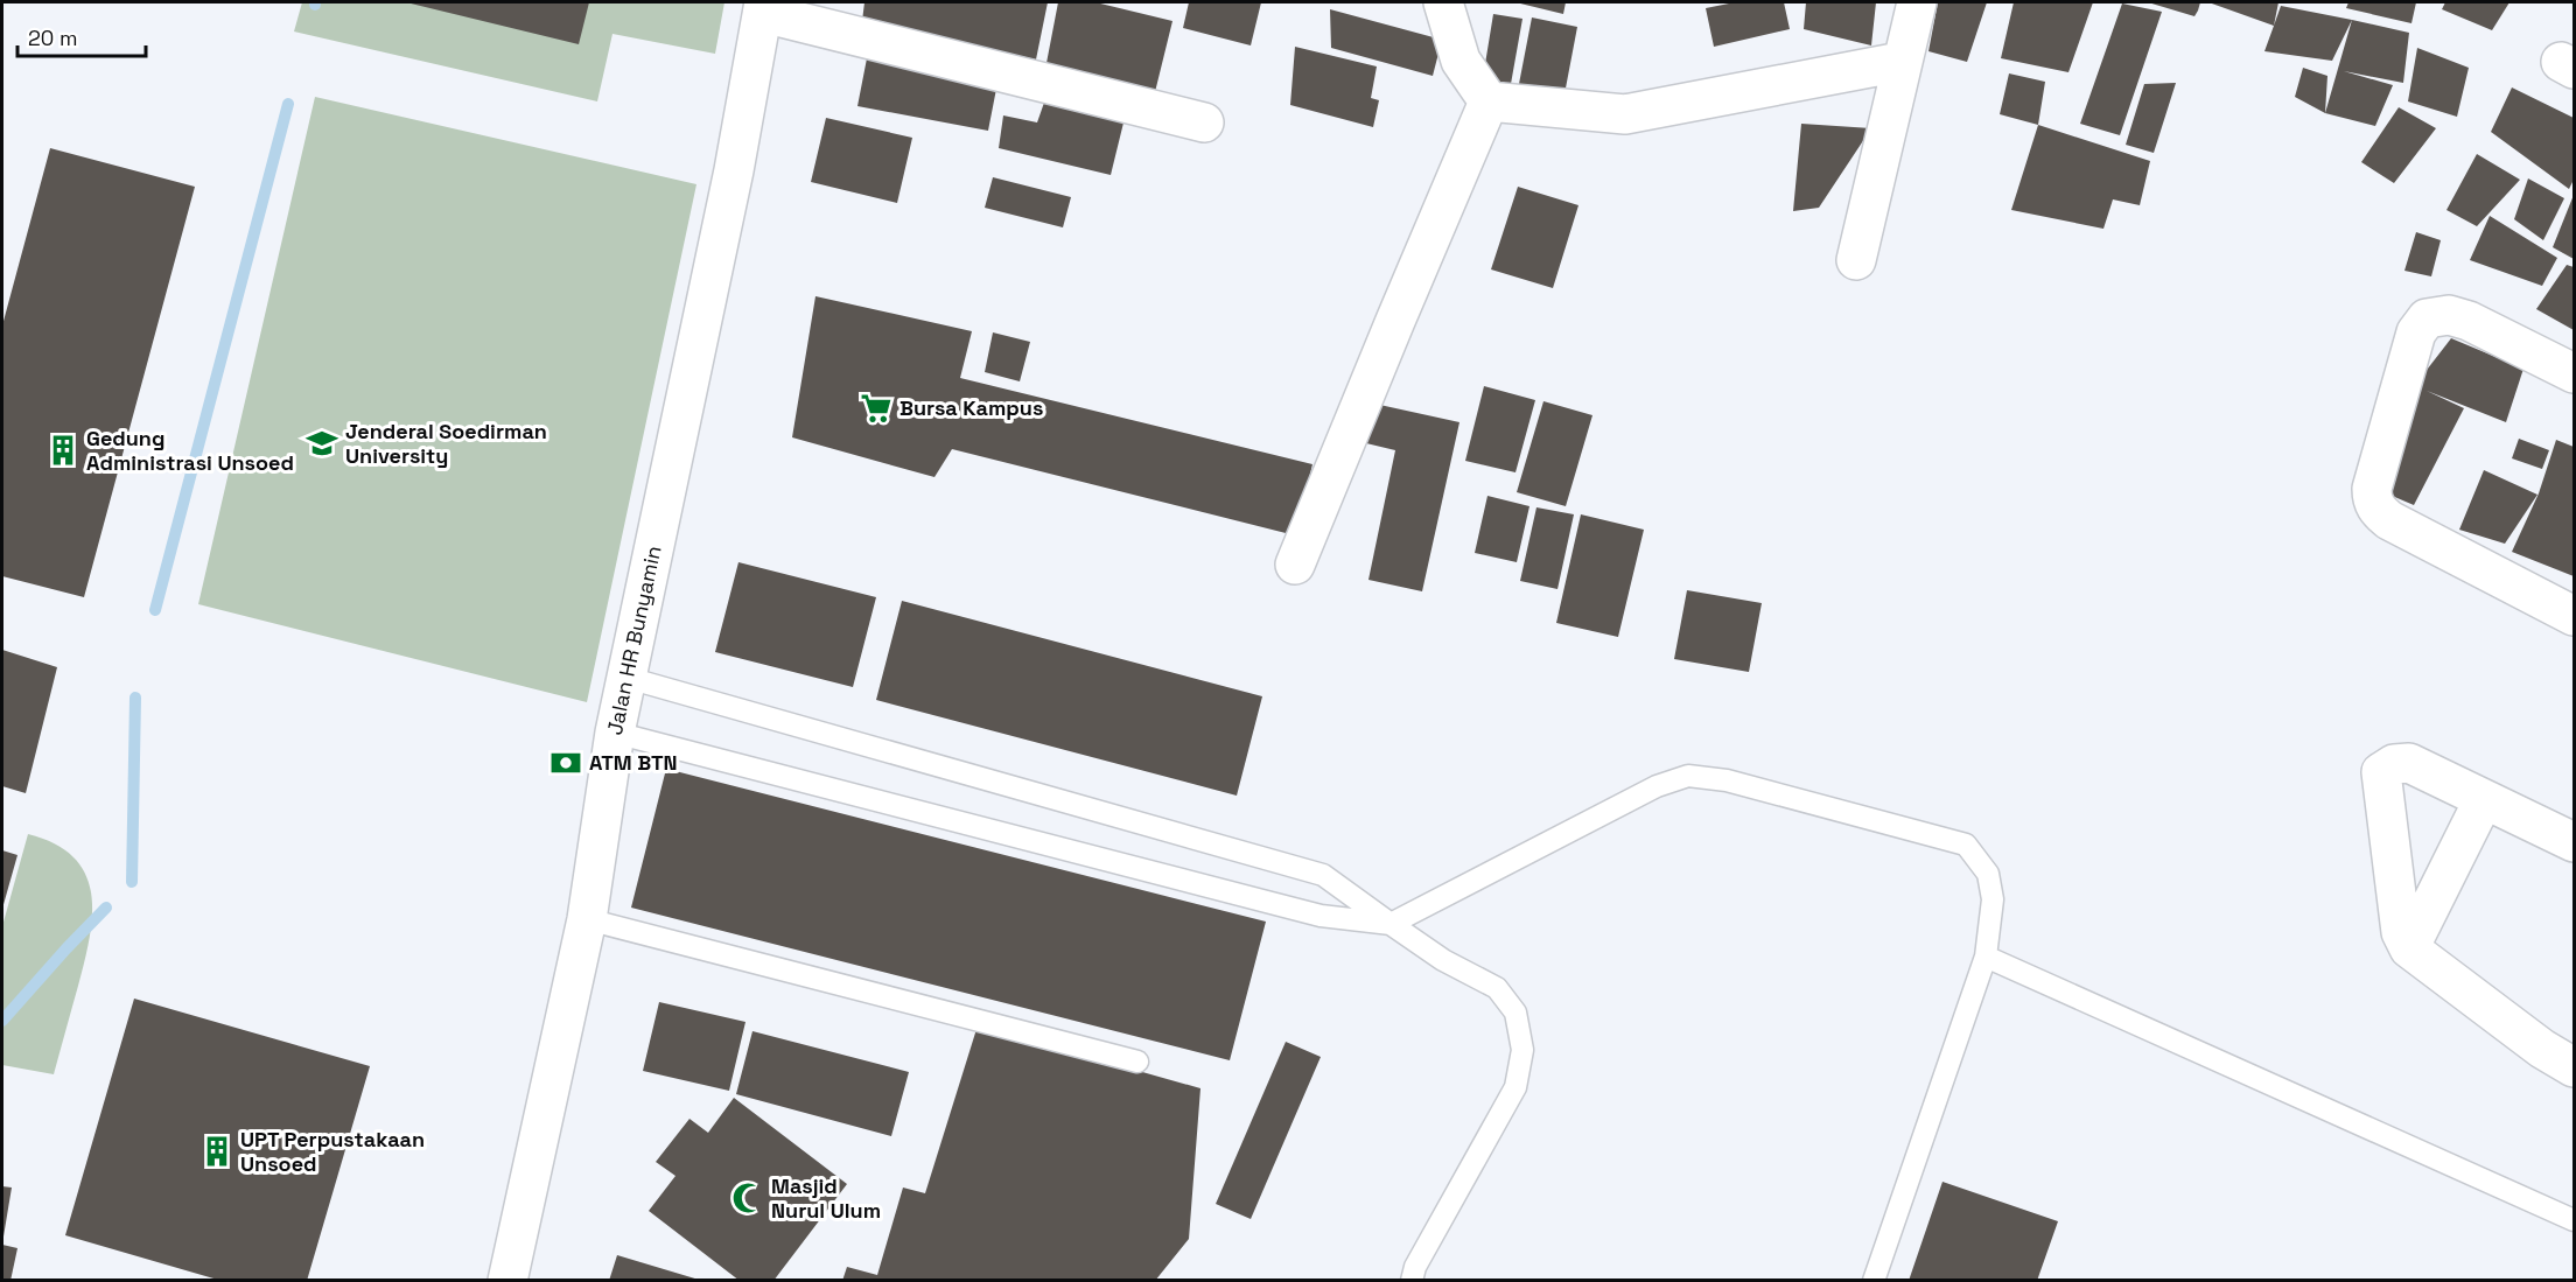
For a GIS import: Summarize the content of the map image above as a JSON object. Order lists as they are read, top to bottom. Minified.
{"streets":{"street":["Jalan HR Bunyamin"]},"places":{"supermarket":["Bursa Kampus"],"school or university":["Jenderal Soedirman University"],"building":["Gedung Administrasi Unsoed","UPT Perpustakaan Unsoed"],"bank":["ATM BTN"],"mosque":["Masjid Nurul Ulum"]},"scale_bar":"20 m"}
